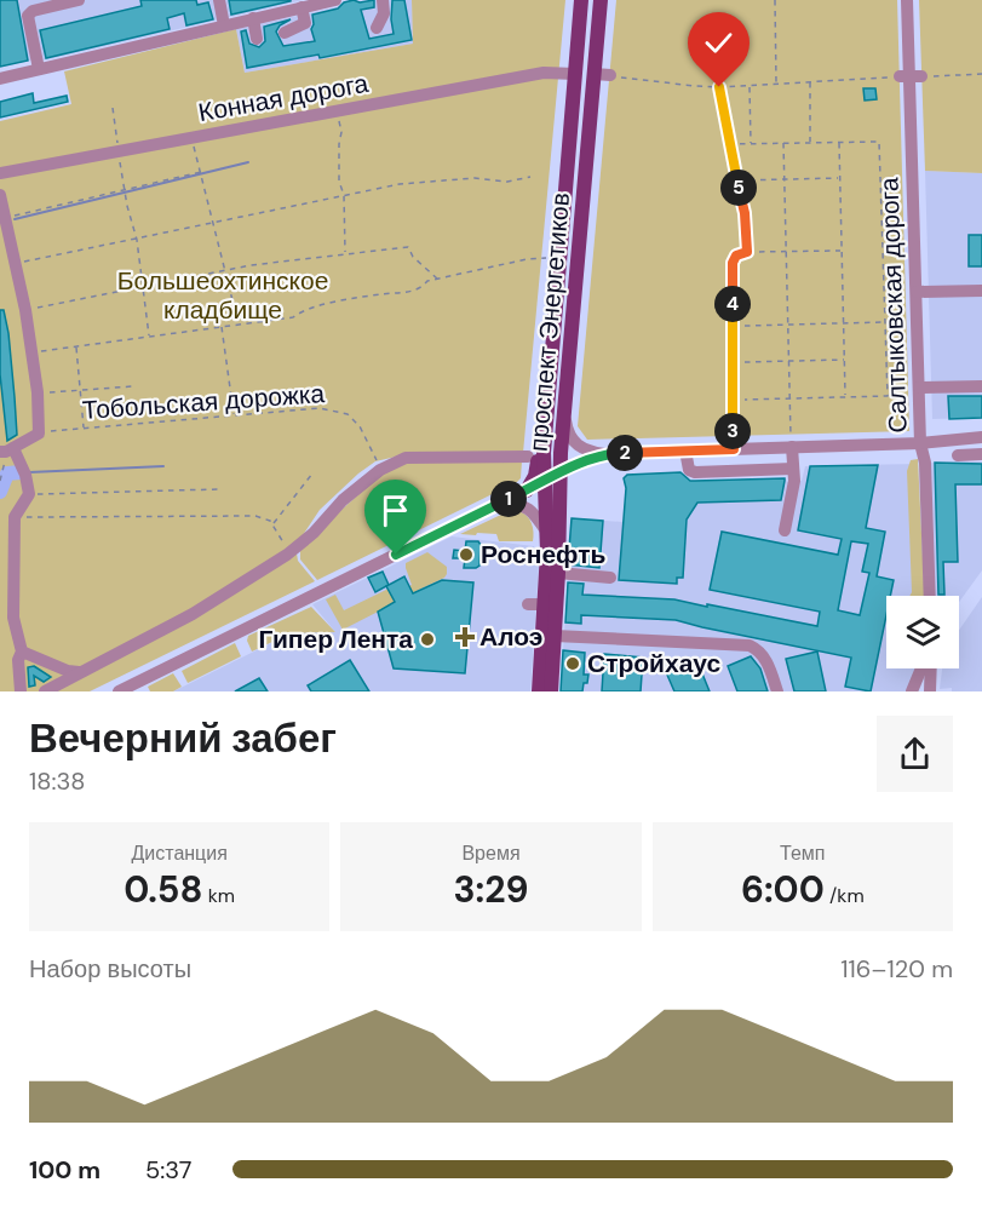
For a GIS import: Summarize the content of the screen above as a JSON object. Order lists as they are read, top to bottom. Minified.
{"streets":{"main road":["проспект Энергетиков"],"street":["Конная дорога","Салтыковская дорога"],"path":["Тобольская дорожка"]},"crossings":[["Конная дорога","проспект Энергетиков"]],"parks":["Большеохтинское кладбище"],"places":{"other":["Роснефть","Гипер Лента","Стройхаус"],"health":["Алоэ"]},"page":{"pins":["5","4","3","2","1"],"heading":["Вечерний забег","18:38"],"stats":[["Дистанция","0.58 km"],["Время","3:29"],["Темп","6:00 /km"]],"chart":["Набор высоты","116–120 m"],"list":[{"name":"100 m","note":"5:37"}]}}
